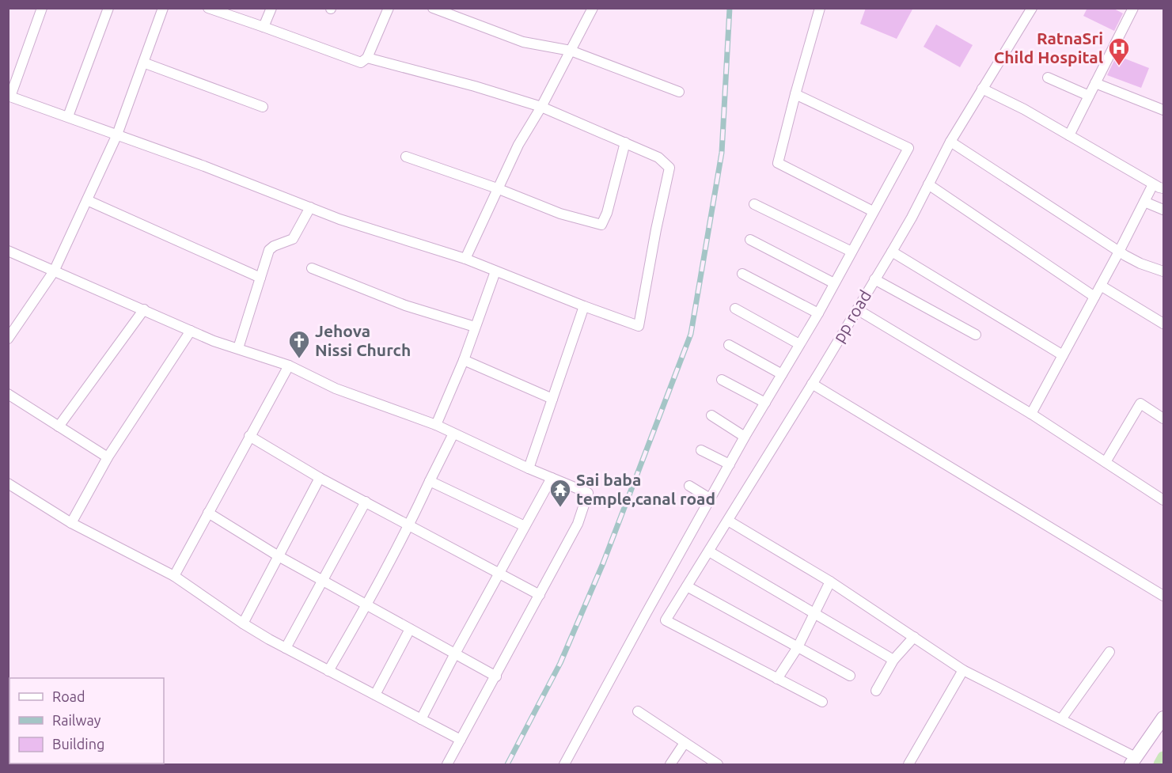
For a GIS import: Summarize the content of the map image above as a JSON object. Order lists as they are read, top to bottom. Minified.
{"streets":{"street":["pp road"]},"places":{"hospital":["RatnaSri Child Hospital"],"church":["Jehova Nissi Church"],"temple":["Sai baba temple,canal road"]},"legend":["Road","Railway","Building"]}
